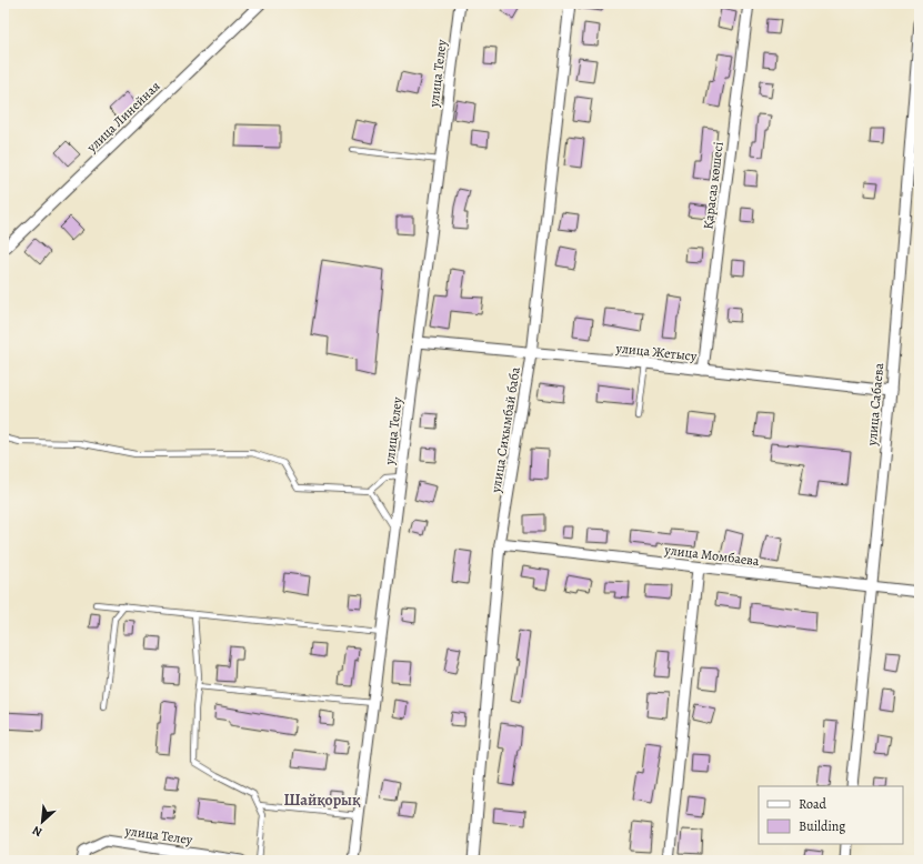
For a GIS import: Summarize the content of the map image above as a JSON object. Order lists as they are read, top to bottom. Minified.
{"streets":{"street":["улица Телеу","улица Линейная","Қарасаз көшесі","улица Жетысу","улица Сабаева","улица Сихымбай баба","улица Момбаева"]},"crossings":[["улица Телеу","улица Жетысу"],["Қарасаз көшесі","улица Жетысу"],["улица Жетысу","улица Сабаева"],["улица Жетысу","улица Сихымбай баба"],["улица Сабаева","улица Момбаева"],["улица Сихымбай баба","улица Момбаева"]],"districts":["Шайқорық"],"legend":["Road","Building"],"north":"bottom left"}
